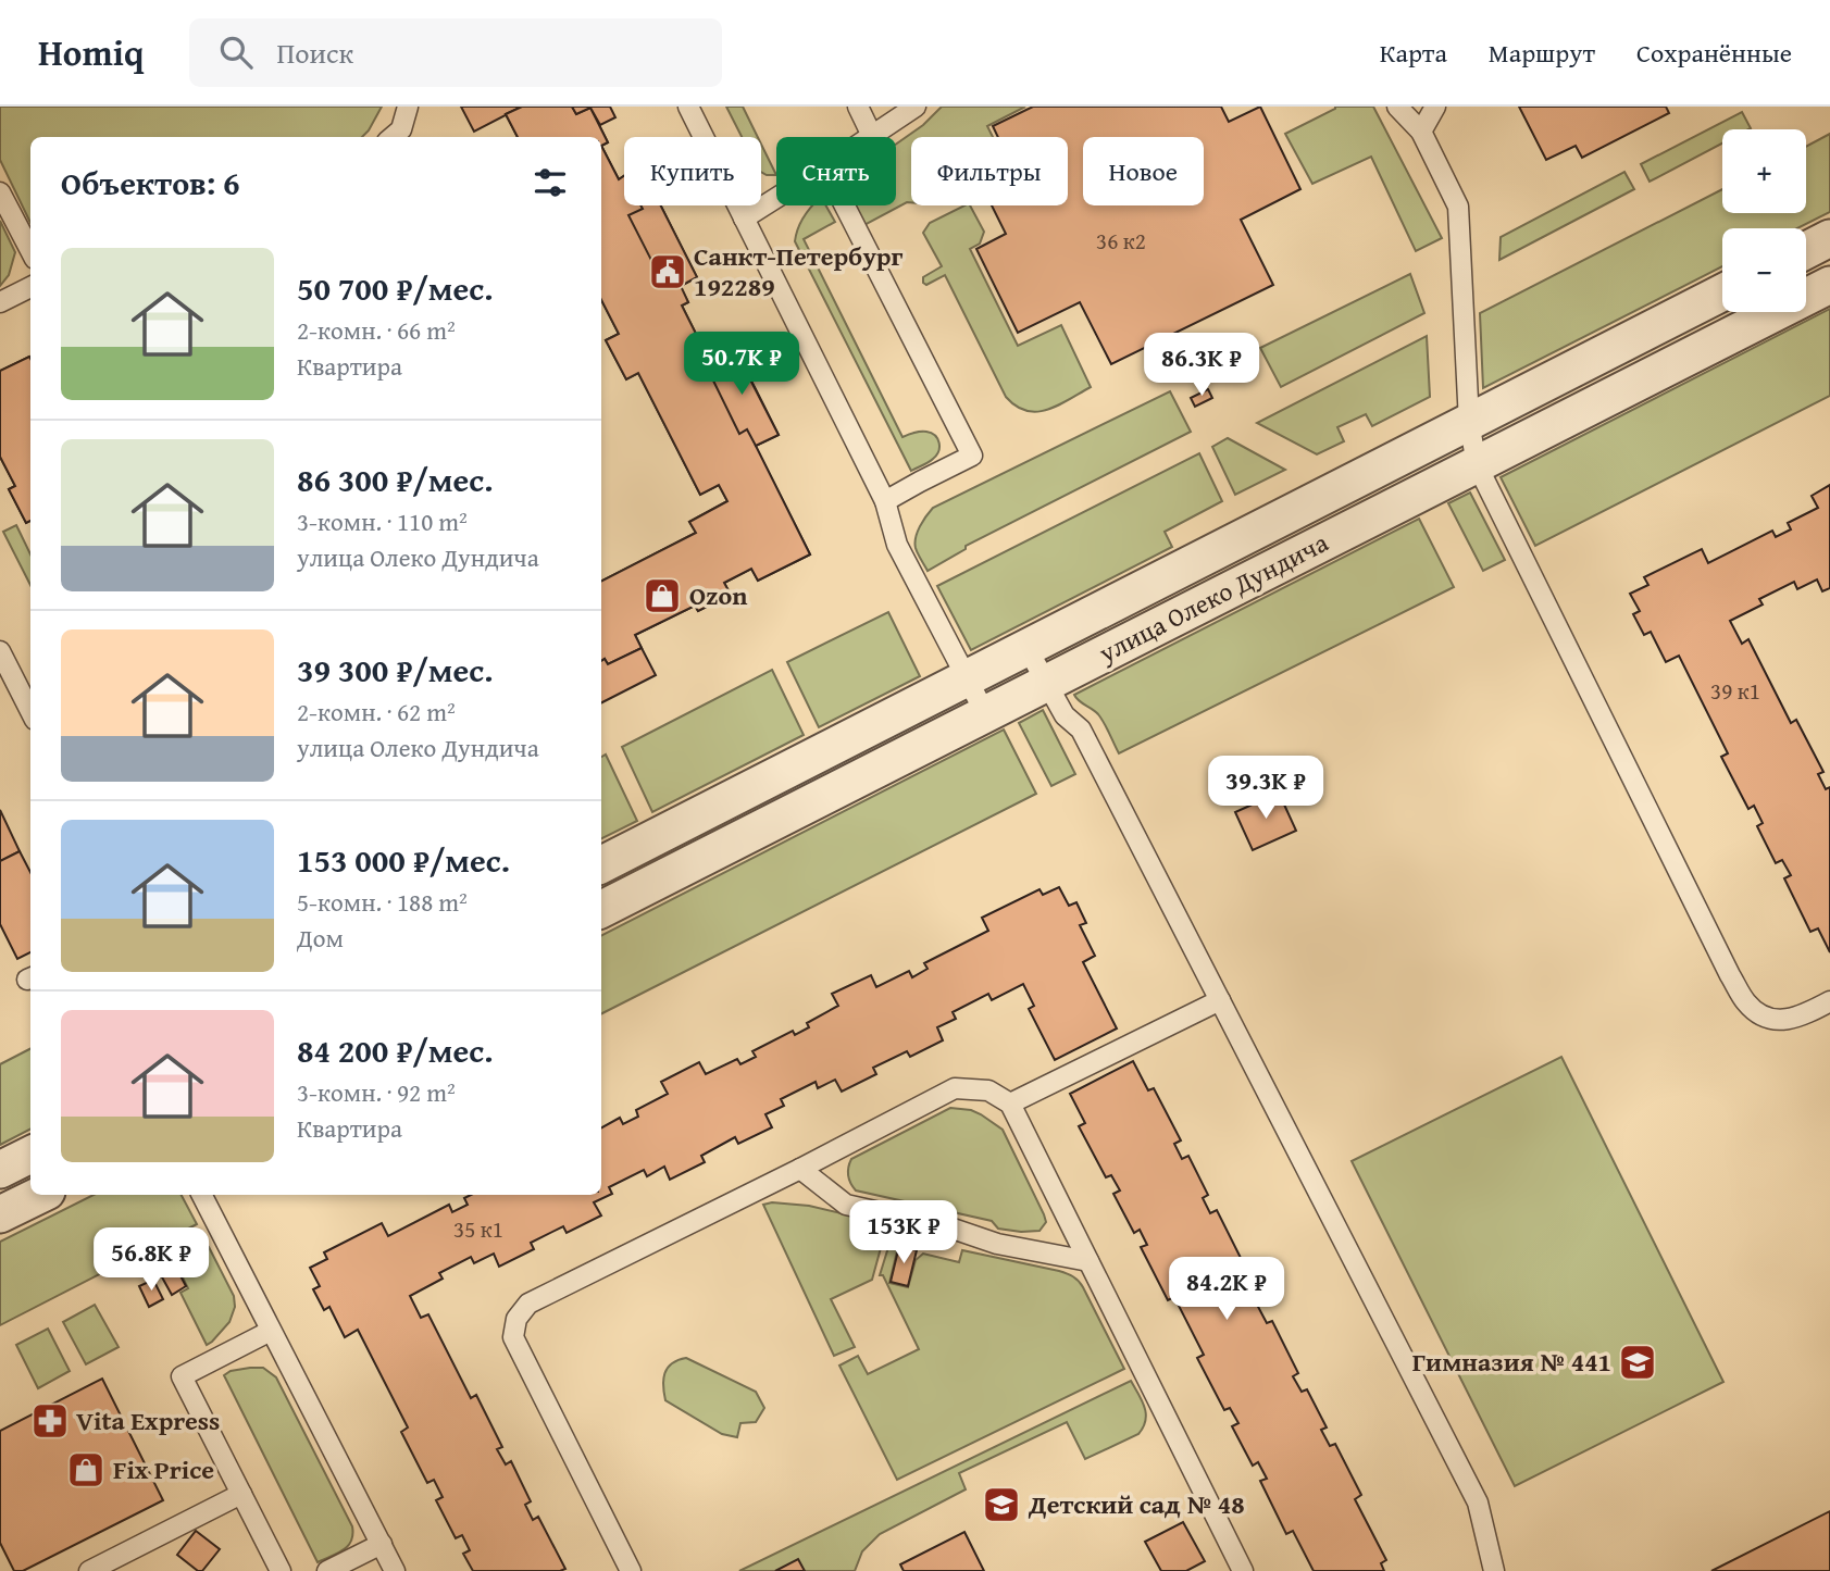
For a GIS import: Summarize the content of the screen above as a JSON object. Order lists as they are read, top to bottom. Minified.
{"streets":{"street":["улица Олеко Дундича"]},"places":{"public building":["Санкт-Петербург 192289"],"shop":["Ozon","Fix Price"],"school or university":["Гимназия № 441","Детский сад № 48"],"pharmacy":["Vita Express"]},"house_numbers":["36 к2","39 к1","35 к1"],"page":{"header":"Homiq","search":"Поиск","nav":["Карта","Маршрут","Сохранённые"],"map_buttons":["+","−"],"chip":["Купить","Снять","Фильтры","Новое"],"heading":"Объектов: 6","list":[{"name":"50 700 ₽/мес.","note":"2-комн. · 66 m² · Квартира"},{"name":"86 300 ₽/мес.","note":"3-комн. · 110 m² · улица Олеко Дундича"},{"name":"39 300 ₽/мес.","note":"2-комн. · 62 m² · улица Олеко Дундича"},{"name":"153 000 ₽/мес.","note":"5-комн. · 188 m² · Дом"},{"name":"84 200 ₽/мес.","note":"3-комн. · 92 m² · Квартира"}],"price":["50.7K ₽","86.3K ₽","39.3K ₽","153K ₽","56.8K ₽","84.2K ₽"]}}
